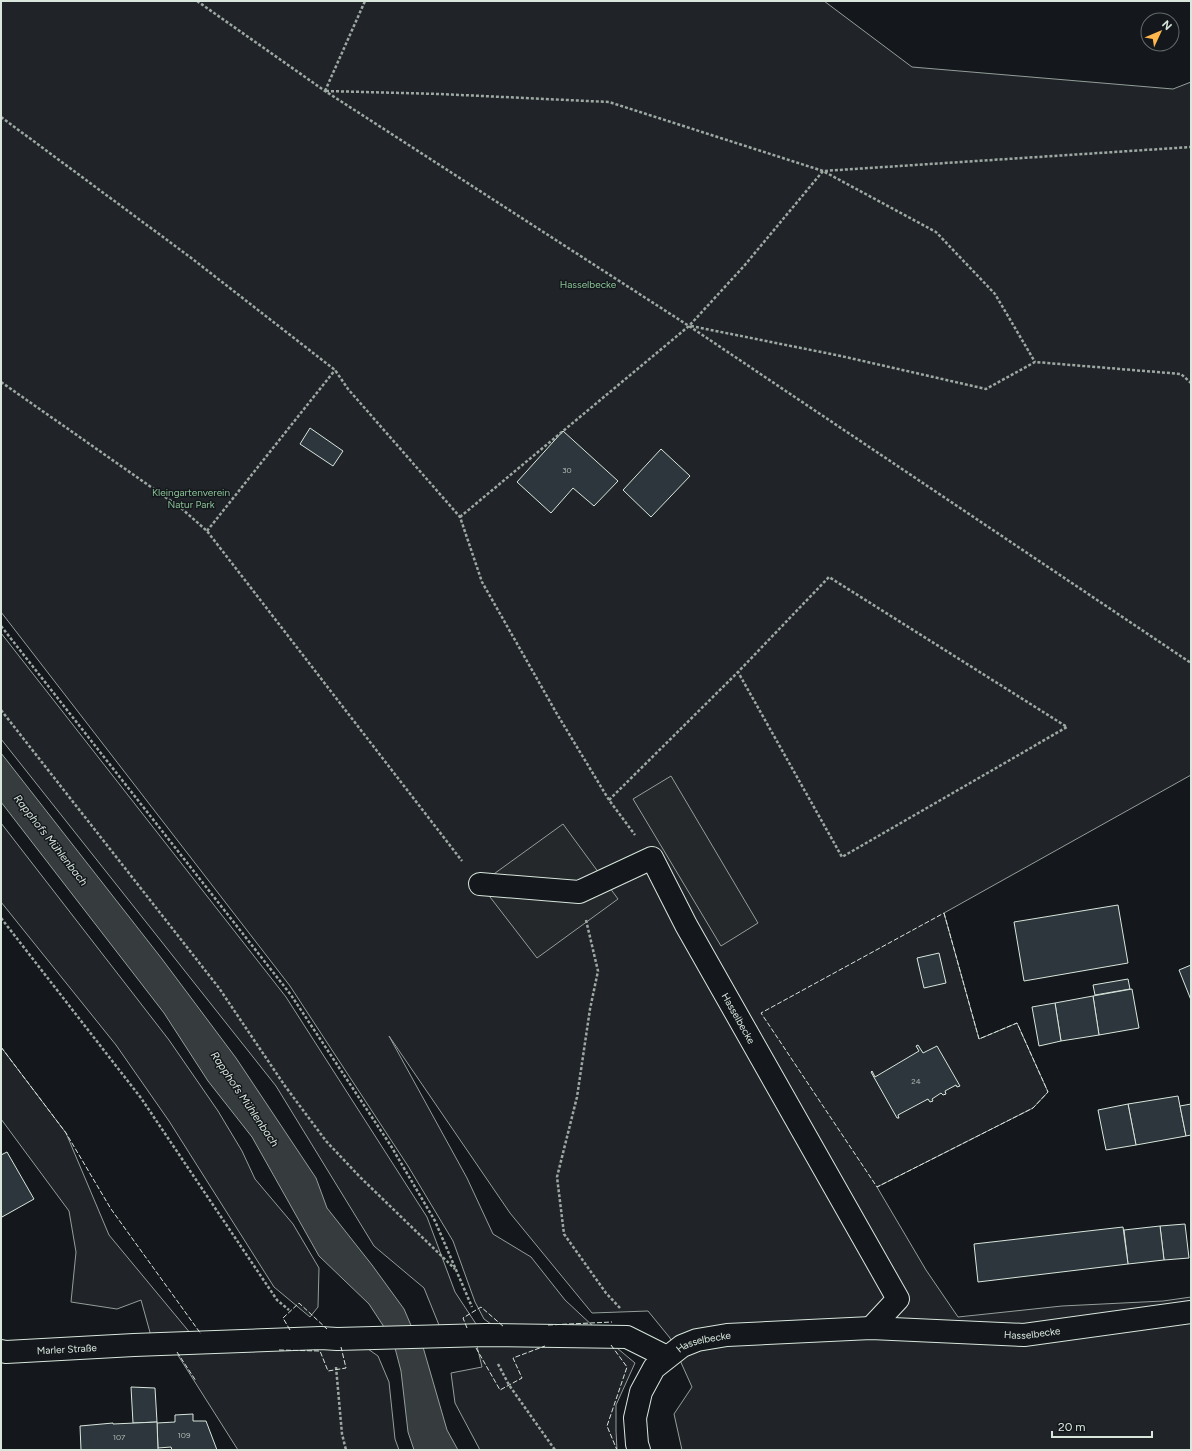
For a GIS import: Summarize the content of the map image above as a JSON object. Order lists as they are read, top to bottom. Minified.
{"streets":{"street":["Hasselbecke","Marler Straße"]},"crossings":[["Hasselbecke","Marler Straße"]],"water":["Rapphofs Mühlenbach"],"parks":["Hasselbecke","Kleingartenverein Natur Park"],"house_numbers":["30","24","109","107"],"scale_bar":"20 m","north":"top right"}
